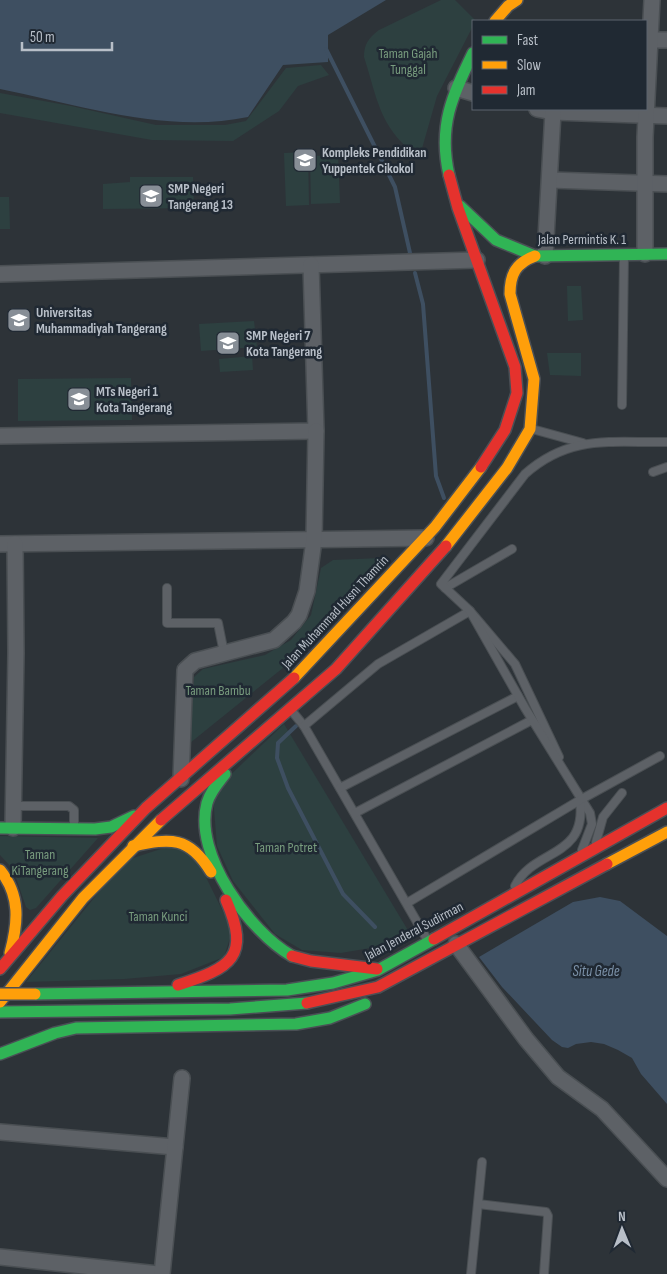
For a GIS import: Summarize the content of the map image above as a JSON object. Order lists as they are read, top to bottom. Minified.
{"streets":{"main road":["Jalan Permintis K. 1","Jalan Muhammad Husni Thamrin","Jalan Jenderal Sudirman"]},"crossings":[["Jalan Permintis K. 1","Jalan Muhammad Husni Thamrin"]],"water":["Situ Gede"],"parks":["Taman Gajah Tunggal","Taman Bambu","Taman Potret","Taman KiTangerang","Taman Kunci"],"places":{"school or university":["Kompleks Pendidikan Yuppentek Cikokol","SMP Negeri Tangerang 13","Universitas Muhammadiyah Tangerang","SMP Negeri 7 Kota Tangerang","MTs Negeri 1 Kota Tangerang"]},"legend":["Fast","Slow","Jam"],"scale_bar":"50 m","north":"top"}
